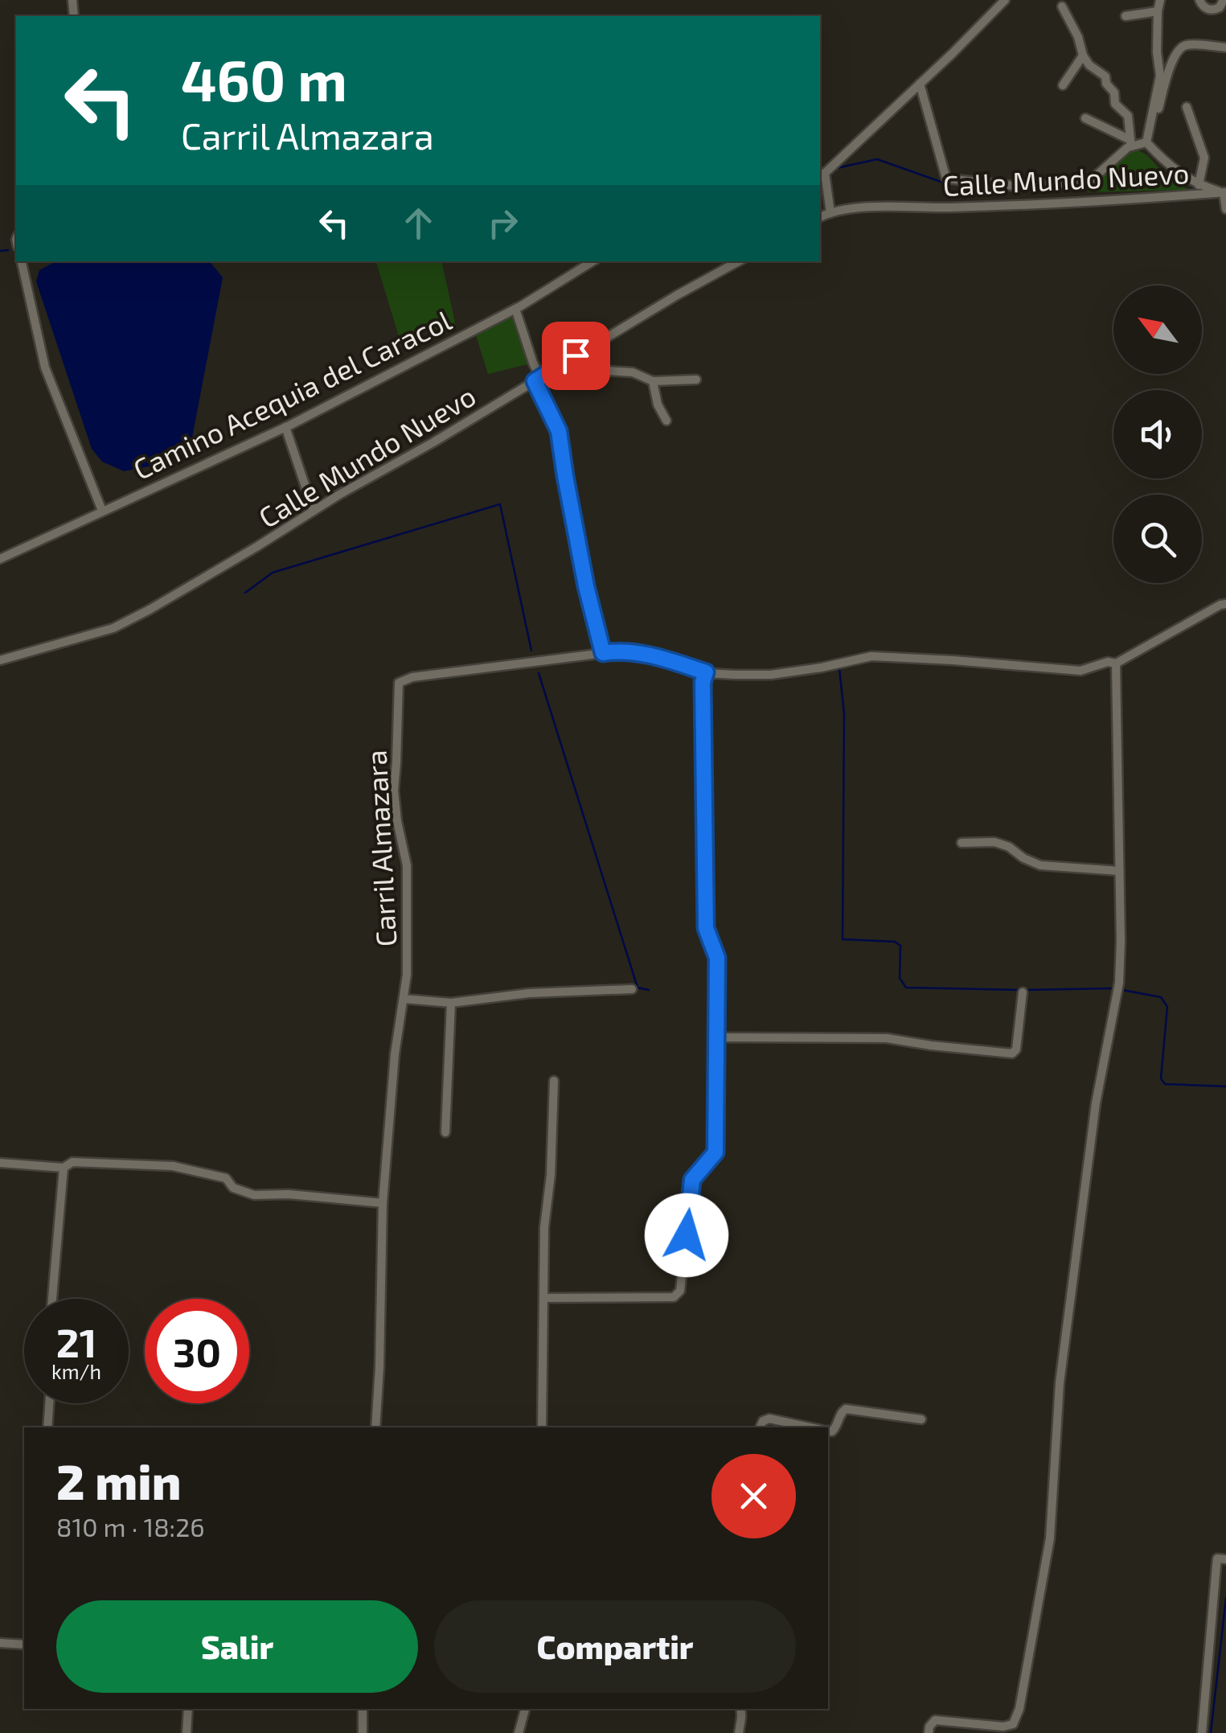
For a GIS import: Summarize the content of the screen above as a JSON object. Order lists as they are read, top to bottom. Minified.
{"streets":{"street":["Calle Mundo Nuevo","Camino Acequia del Caracol","Carril Almazara"]},"north":"top left","page":{"turn":["460 m","Carril Almazara"],"speed":"21 km/h","limit":"30","heading":["2 min","810 m · 18:26"],"buttons":["Salir","Compartir"]}}
